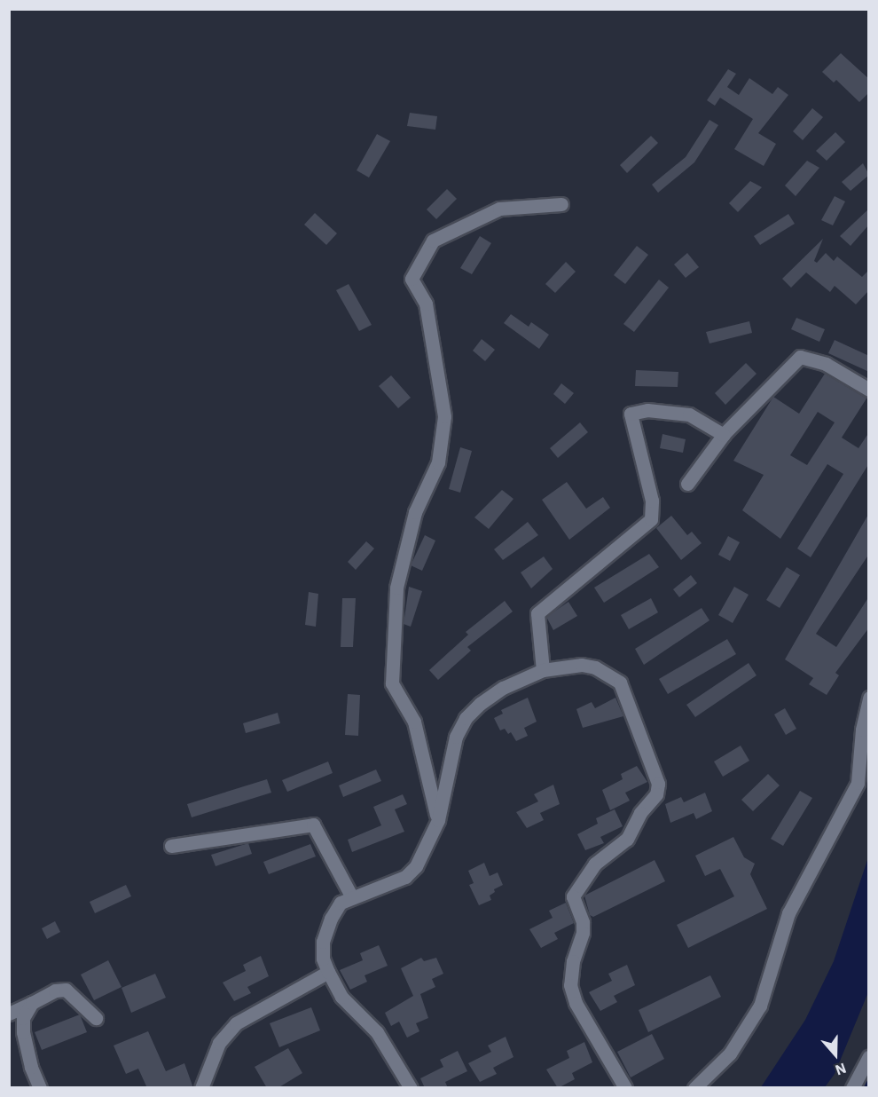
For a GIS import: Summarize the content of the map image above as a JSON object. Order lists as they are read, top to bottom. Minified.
{"north":"bottom"}
